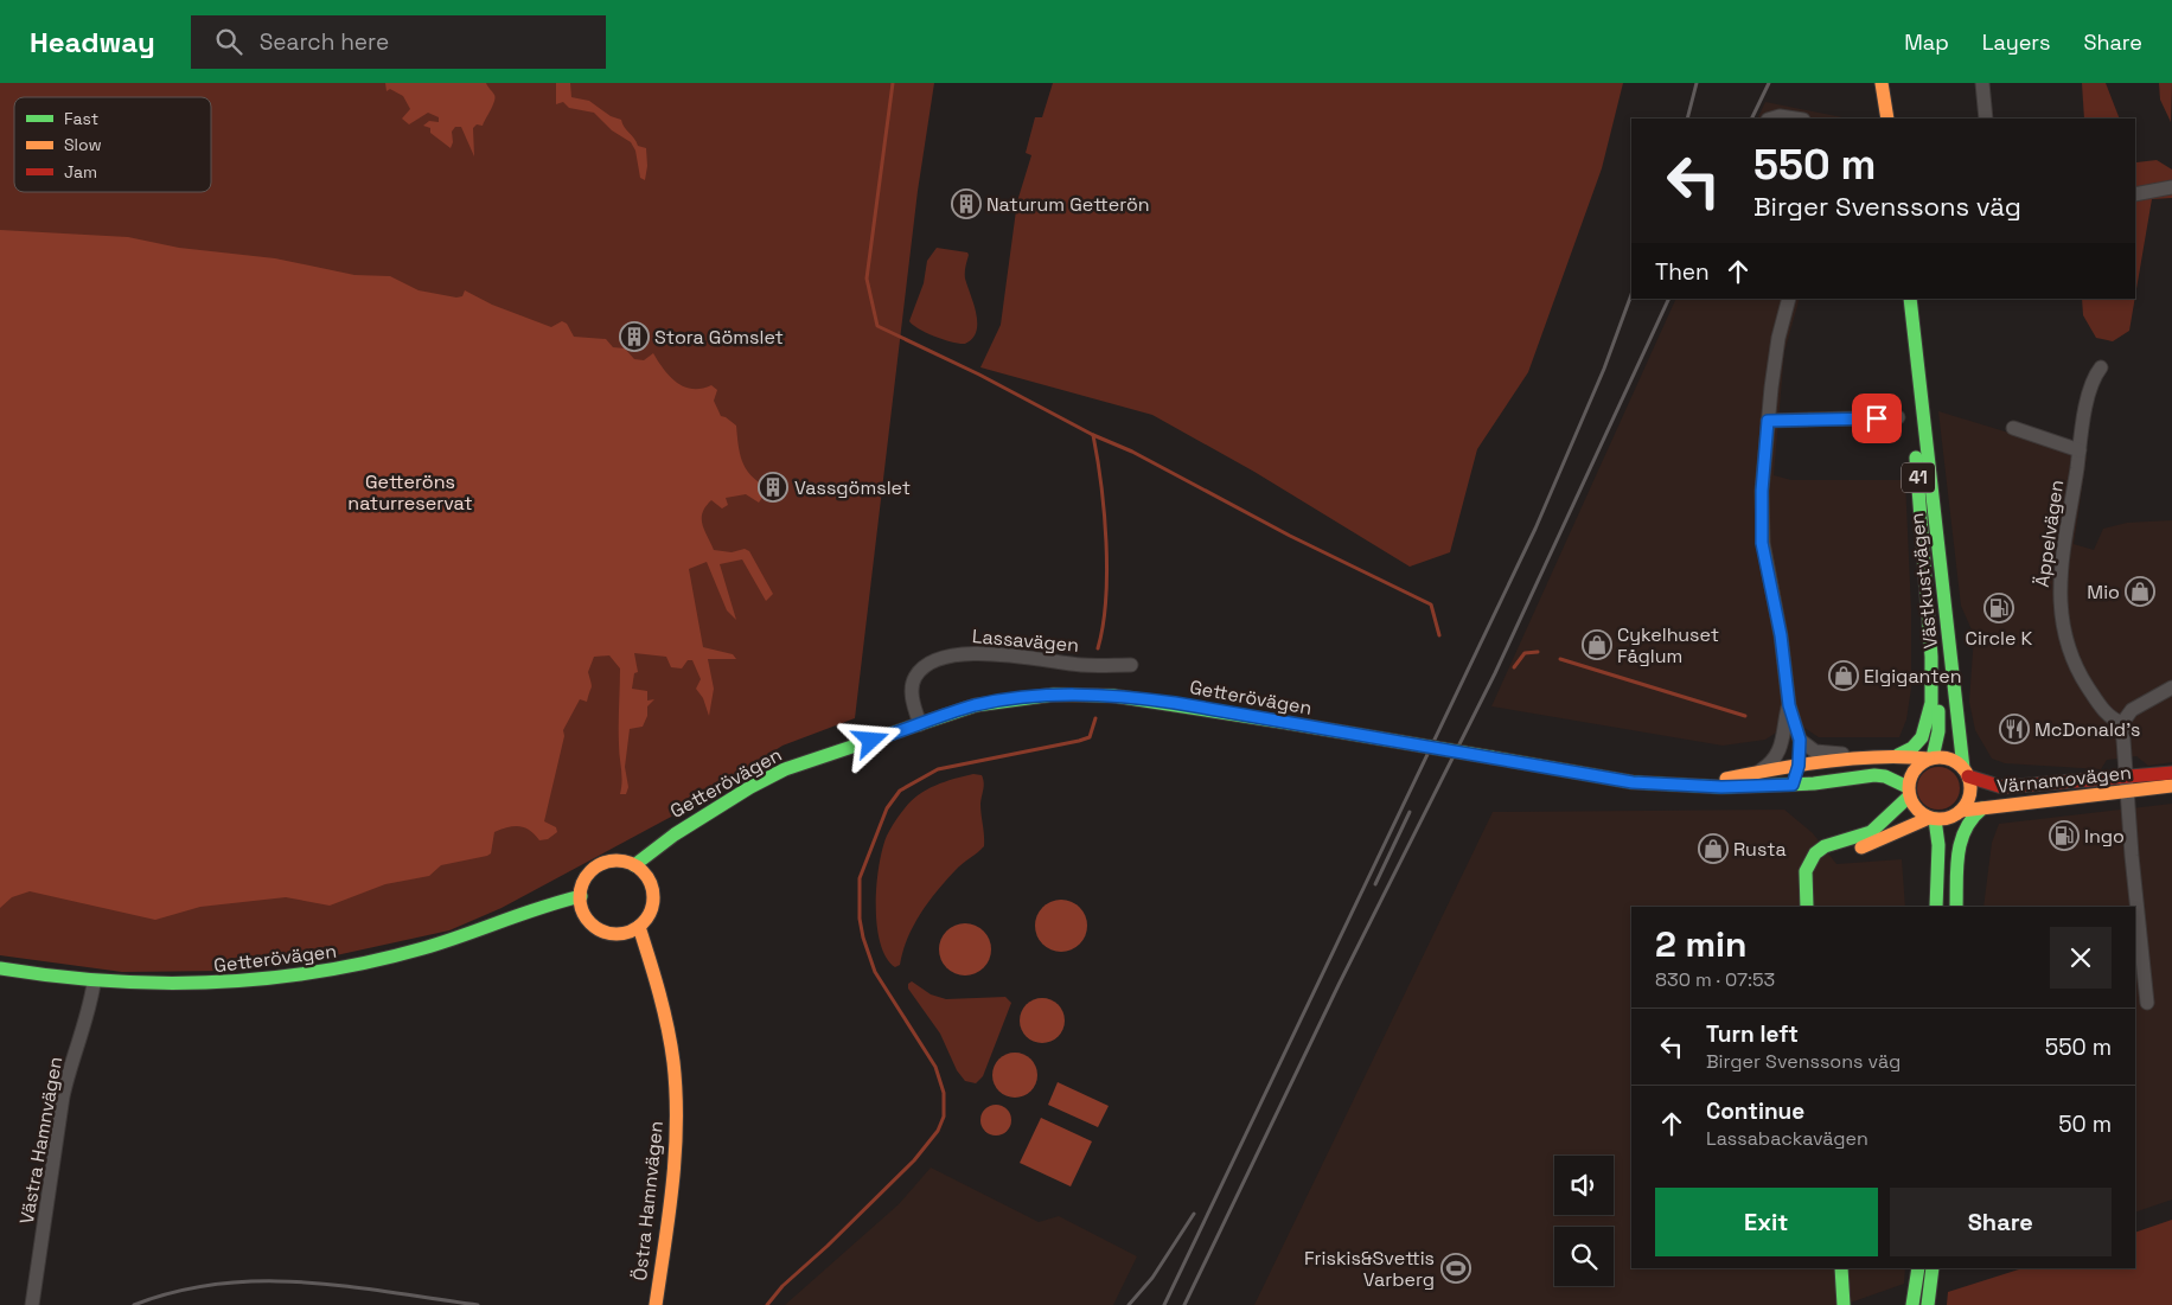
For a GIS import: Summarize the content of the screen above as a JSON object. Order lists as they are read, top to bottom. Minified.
{"streets":{"street":["41","Äppelvägen","Västkustvägen","Lassavägen","Getterövägen","Värnamovägen","Västra Hamnvägen","Östra Hamnvägen"]},"crossings":[["41","Västkustvägen"],["41","Getterövägen"],["41","Värnamovägen"],["Västkustvägen","Getterövägen"],["Västkustvägen","Värnamovägen"],["Lassavägen","Getterövägen"],["Getterövägen","Värnamovägen"],["Getterövägen","Västra Hamnvägen"],["Getterövägen","Östra Hamnvägen"]],"parks":["Getteröns naturreservat"],"places":{"building":["Naturum Getterön","Stora Gömslet","Vassgömslet"],"shop":["Mio","Cykelhuset Fåglum","Elgiganten","Rusta"],"fuel station":["Circle K","Ingo"],"restaurant":["McDonald's"],"sports":["Friskis&Svettis Varberg"]},"legend":["Fast","Slow","Jam"],"page":{"header":"Headway","search":"Search here","nav":["Map","Layers","Share"],"turn":["550 m","Birger Svenssons väg"],"then":"Then","heading":["2 min","830 m · 07:53"],"list":[{"name":"Turn left","note":"Birger Svenssons väg","value":"550 m"},{"name":"Continue","note":"Lassabackavägen","value":"50 m"}],"buttons":["Exit","Share"]}}
